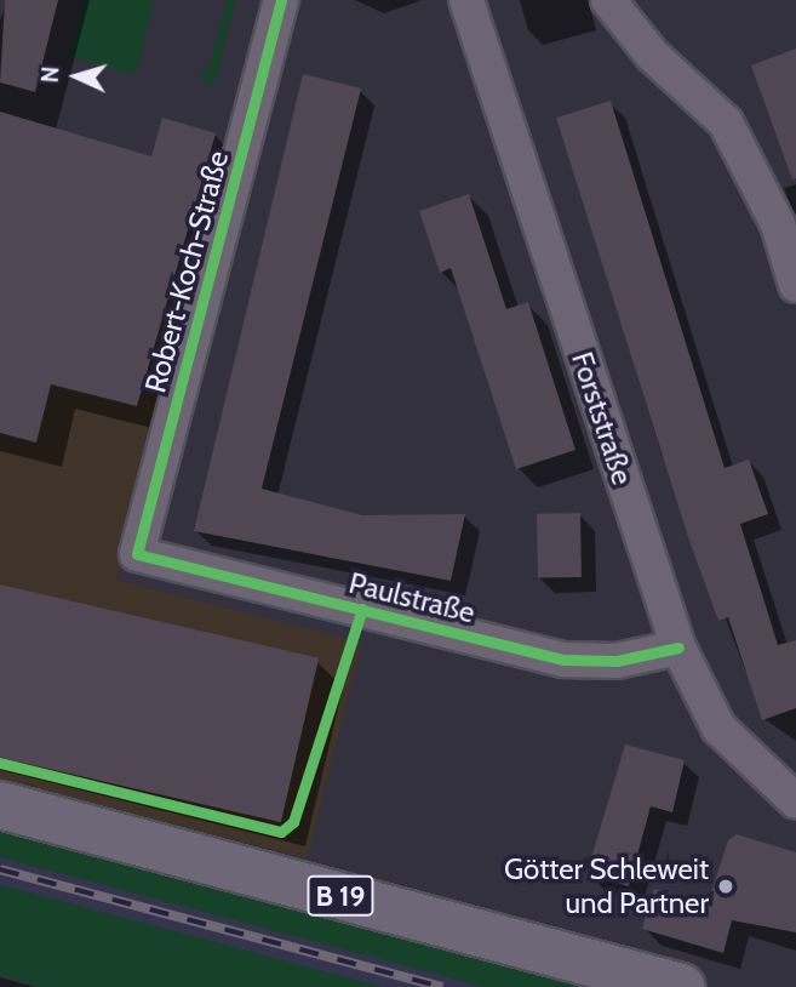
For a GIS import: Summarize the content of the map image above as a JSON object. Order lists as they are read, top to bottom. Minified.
{"streets":{"main road":["B 19"],"street":["Robert-Koch-Straße","Forststraße","Paulstraße"]},"crossings":[["Robert-Koch-Straße","Paulstraße"],["Forststraße","Paulstraße"]],"places":["Götter Schleweit und Partner"],"north":"left"}
